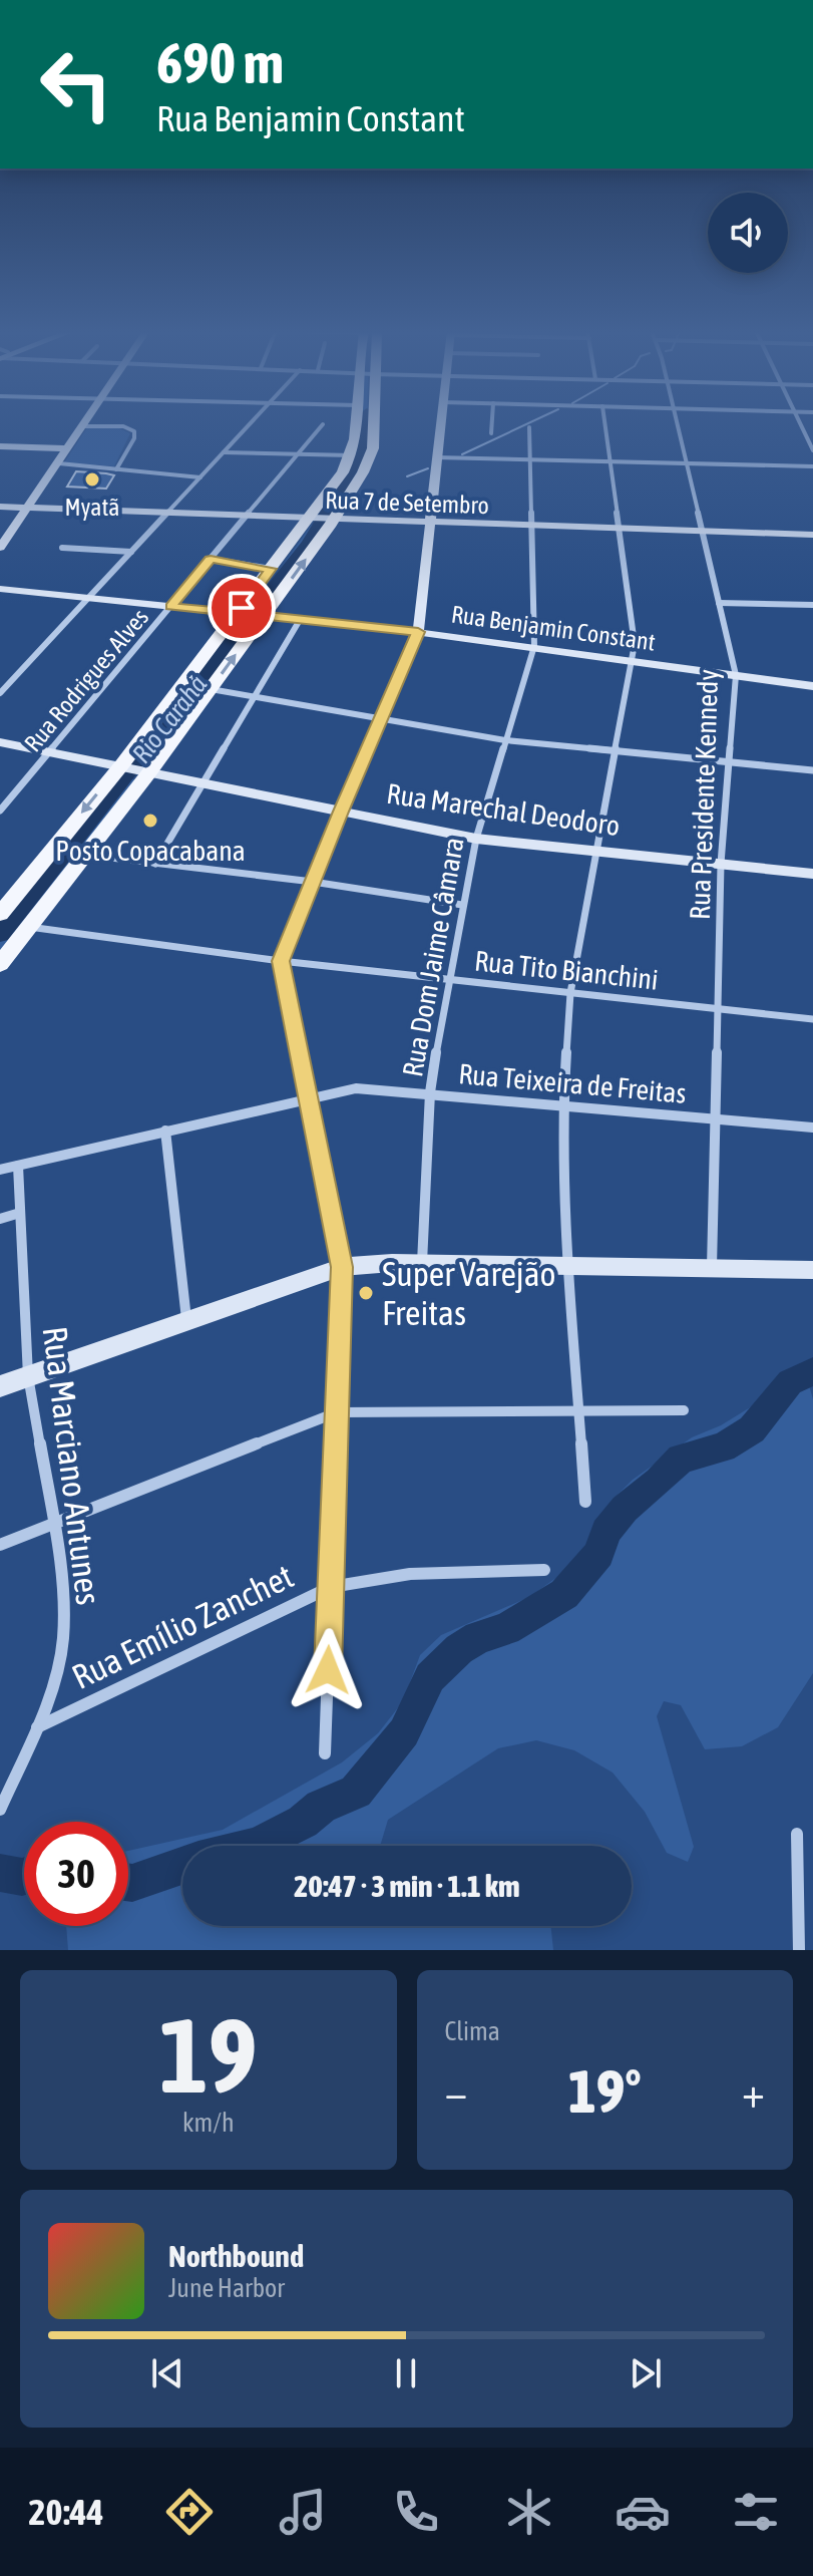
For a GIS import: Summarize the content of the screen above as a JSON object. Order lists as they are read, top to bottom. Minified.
{"streets":{"street":["Rua 7 de Setembro","Rua Benjamin Constant","Rua Rodrigues Alves","Rua Presidente Kennedy","Rua Marechal Deodoro","Rua Dom Jaime Câmara","Rua Tito Bianchini","Rua Teixeira de Freitas","Rua Marciano Antunes","Rua Emílio Zanchet"]},"crossings":[["Rua 7 de Setembro","Rua Rodrigues Alves"],["Rua 7 de Setembro","Rua Presidente Kennedy"],["Rua 7 de Setembro","Rua Dom Jaime Câmara"],["Rua Benjamin Constant","Rua Rodrigues Alves"],["Rua Benjamin Constant","Rua Presidente Kennedy"],["Rua Benjamin Constant","Rua Dom Jaime Câmara"],["Rua Rodrigues Alves","Rua Marechal Deodoro"],["Rua Presidente Kennedy","Rua Marechal Deodoro"],["Rua Presidente Kennedy","Rua Tito Bianchini"],["Rua Presidente Kennedy","Rua Teixeira de Freitas"],["Rua Marechal Deodoro","Rua Dom Jaime Câmara"],["Rua Dom Jaime Câmara","Rua Tito Bianchini"],["Rua Dom Jaime Câmara","Rua Teixeira de Freitas"],["Rua Teixeira de Freitas","Rua Marciano Antunes"],["Rua Marciano Antunes","Rua Emílio Zanchet"]],"water":["Rio Carahá"],"places":["Myatã","Posto Copacabana","Super Varejão Freitas"],"page":{"turn":["690 m","Rua Benjamin Constant"],"limit":"30","trip":"20:47 · 3 min · 1.1 km","tile":[["19","km/h"],"Clima"],"heat":["−","19°","+"],"song":["Northbound","June Harbor"],"tabs":"20:44"}}
